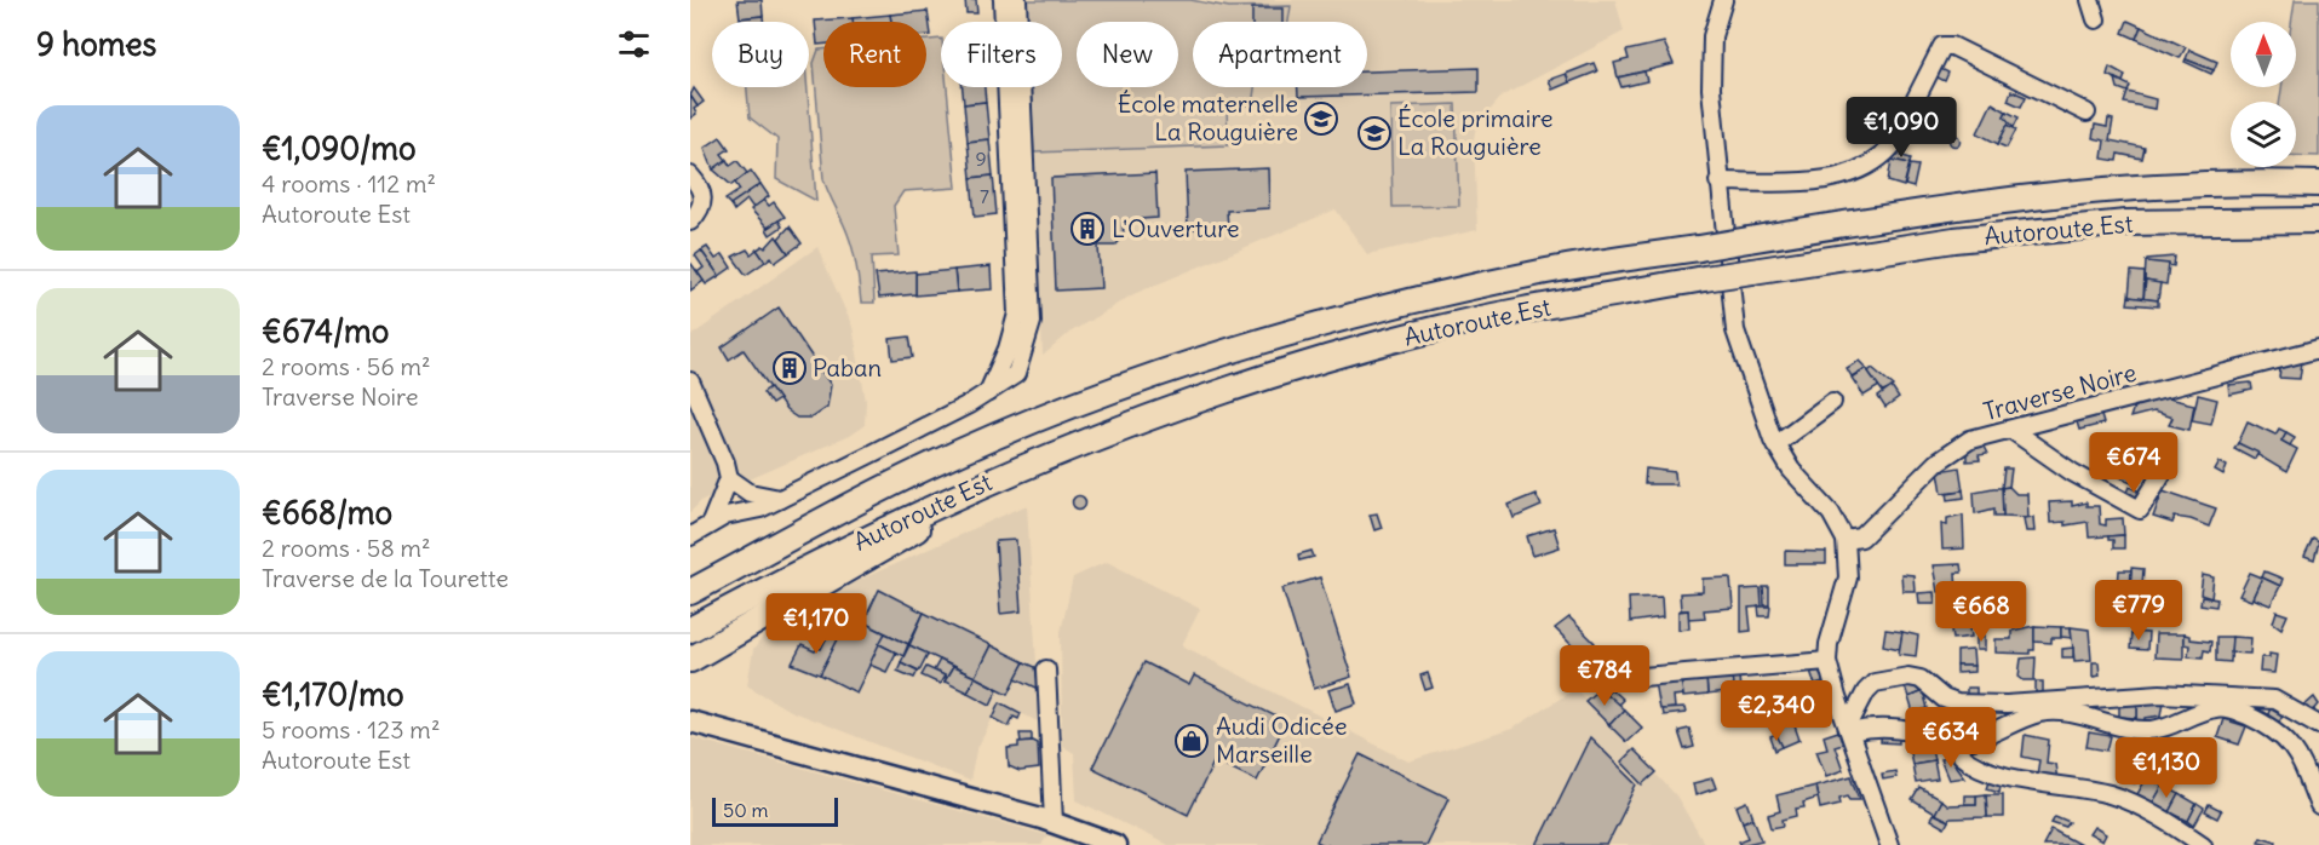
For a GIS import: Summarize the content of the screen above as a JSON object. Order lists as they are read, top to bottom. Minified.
{"streets":{"highway":["Autoroute Est"],"street":["Traverse Noire"]},"places":{"school or university":["École maternelle La Rouguière","École primaire La Rouguière"],"building":["L'Ouverture","Paban"],"shop":["Audi Odicée Marseille"]},"house_numbers":["9","7"],"scale_bar":"50 m","north":"top","page":{"heading":"9 homes","chip":["Buy","Rent","Filters","New","Apartment"],"list":[{"name":"€1,090/mo","note":"4 rooms · 112 m² · Autoroute Est"},{"name":"€674/mo","note":"2 rooms · 56 m² · Traverse Noire"},{"name":"€668/mo","note":"2 rooms · 58 m² · Traverse de la Tourette"},{"name":"€1,170/mo","note":"5 rooms · 123 m² · Autoroute Est"}],"price":["€1,090","€674","€779","€668","€1,170","€784","€2,340","€634","€1,130"],"scale":"50 m"}}
